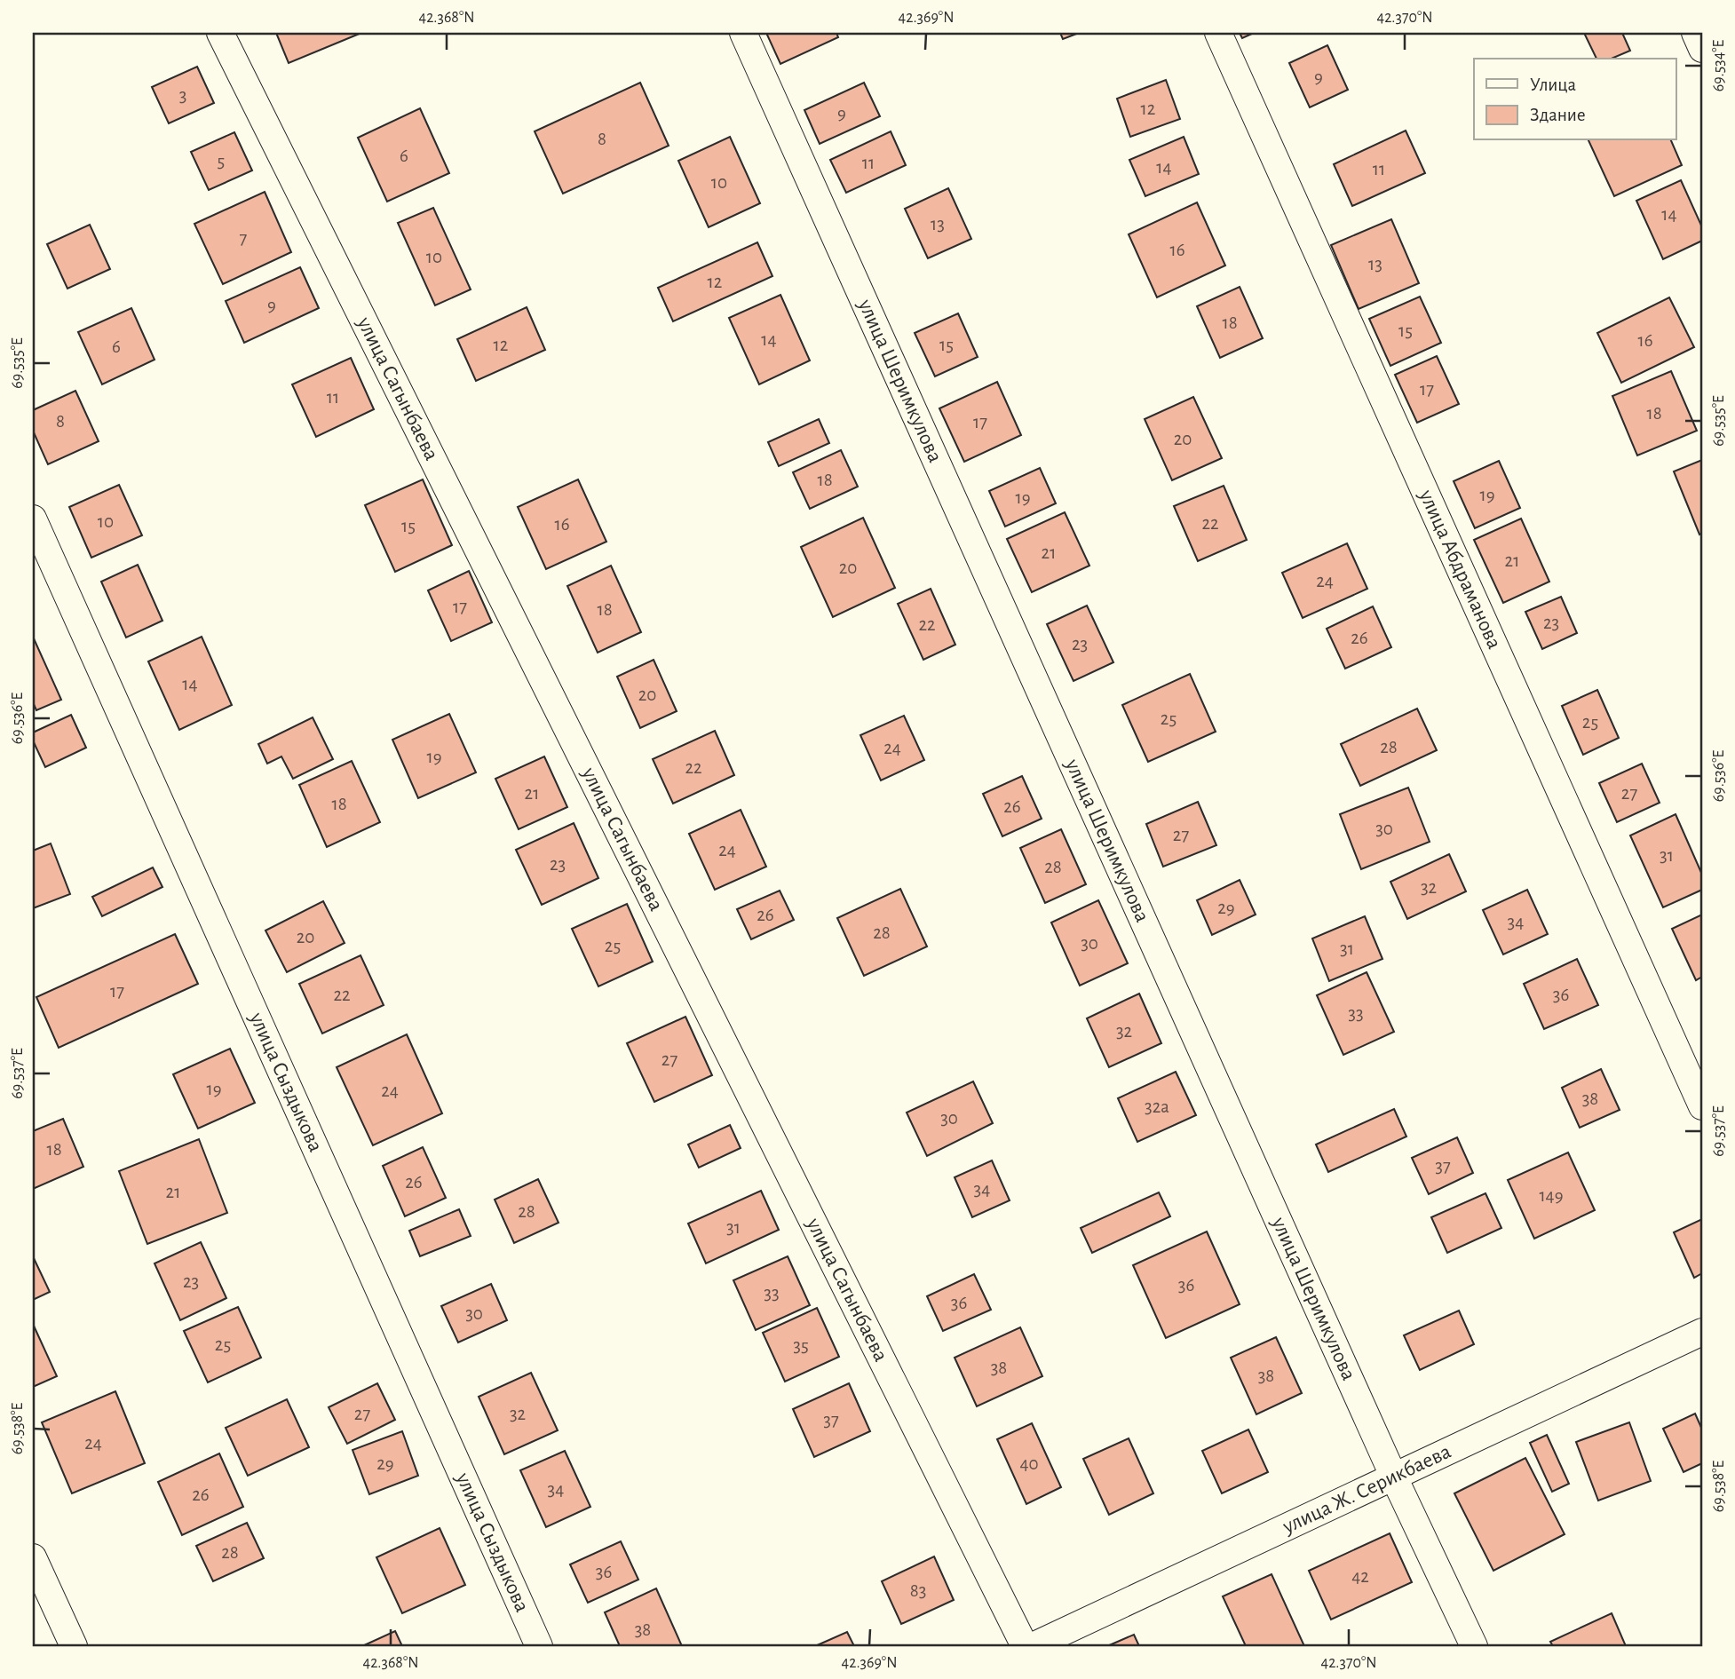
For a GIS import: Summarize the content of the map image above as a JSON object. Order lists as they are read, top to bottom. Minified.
{"streets":{"street":["улица Шеримкулова","улица Сагынбаева","улица Абдраманова","улица Сыздыкова","улица Ж. Серикбаева"]},"crossings":[["улица Шеримкулова","улица Ж. Серикбаева"]],"house_numbers":["9","3","12","9","8","6","5","11","14","11","10","14","13","7","16","10","13","12","9","18","15","14","16","12","15","6","17","11","18","8","17","20","18","19","19","10","22","16","15","21","21","20","24","17","18","23","22","26","23","14","20","25","25","28","24","19","22","21","27","18","26","30","27","24","31","23","28","32","29","26","34","28","20","30","25","31","17","22","36","33","32","27","19","24","38","32а","30","18","37","26","34","21","149","28","31","23","36","33","36","30","25","35","38","38","27","32","37","24","29","40","34","26","28","36","42","83","38"],"legend":["Улица","Здание"],"coordinates":["42.368°N","42.369°N","42.370°N","69.534°E","69.535°E","69.536°E","69.537°E","69.538°E"]}
